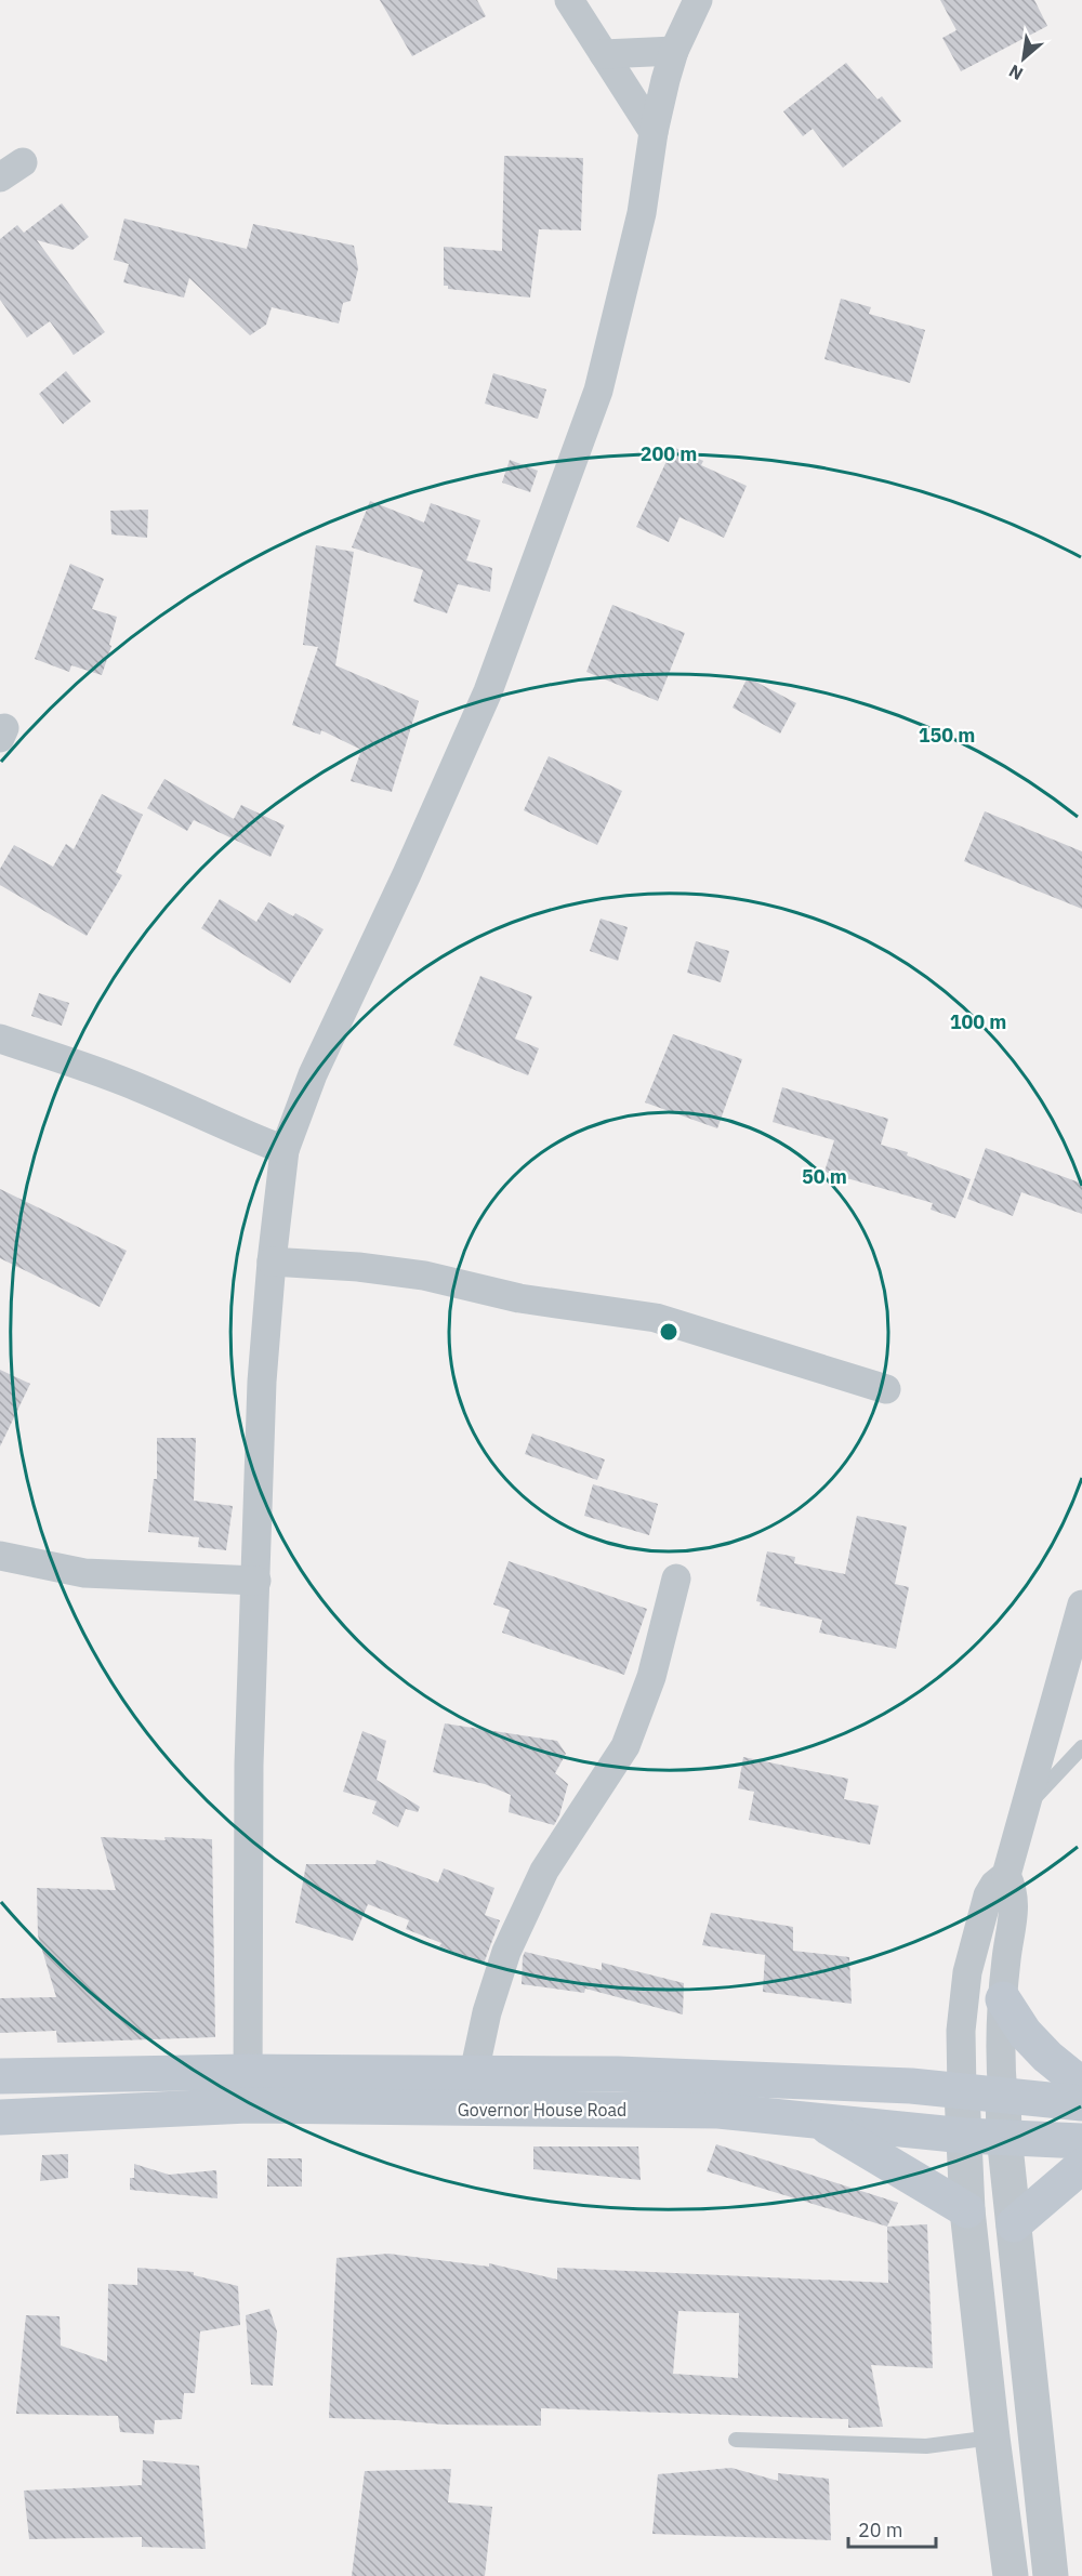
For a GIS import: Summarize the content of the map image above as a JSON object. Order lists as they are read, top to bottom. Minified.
{"streets":{"main road":["Governor House Road"]},"scale_bar":"20 m","north":"bottom left","rings":["200 m","150 m","100 m","50 m"]}
